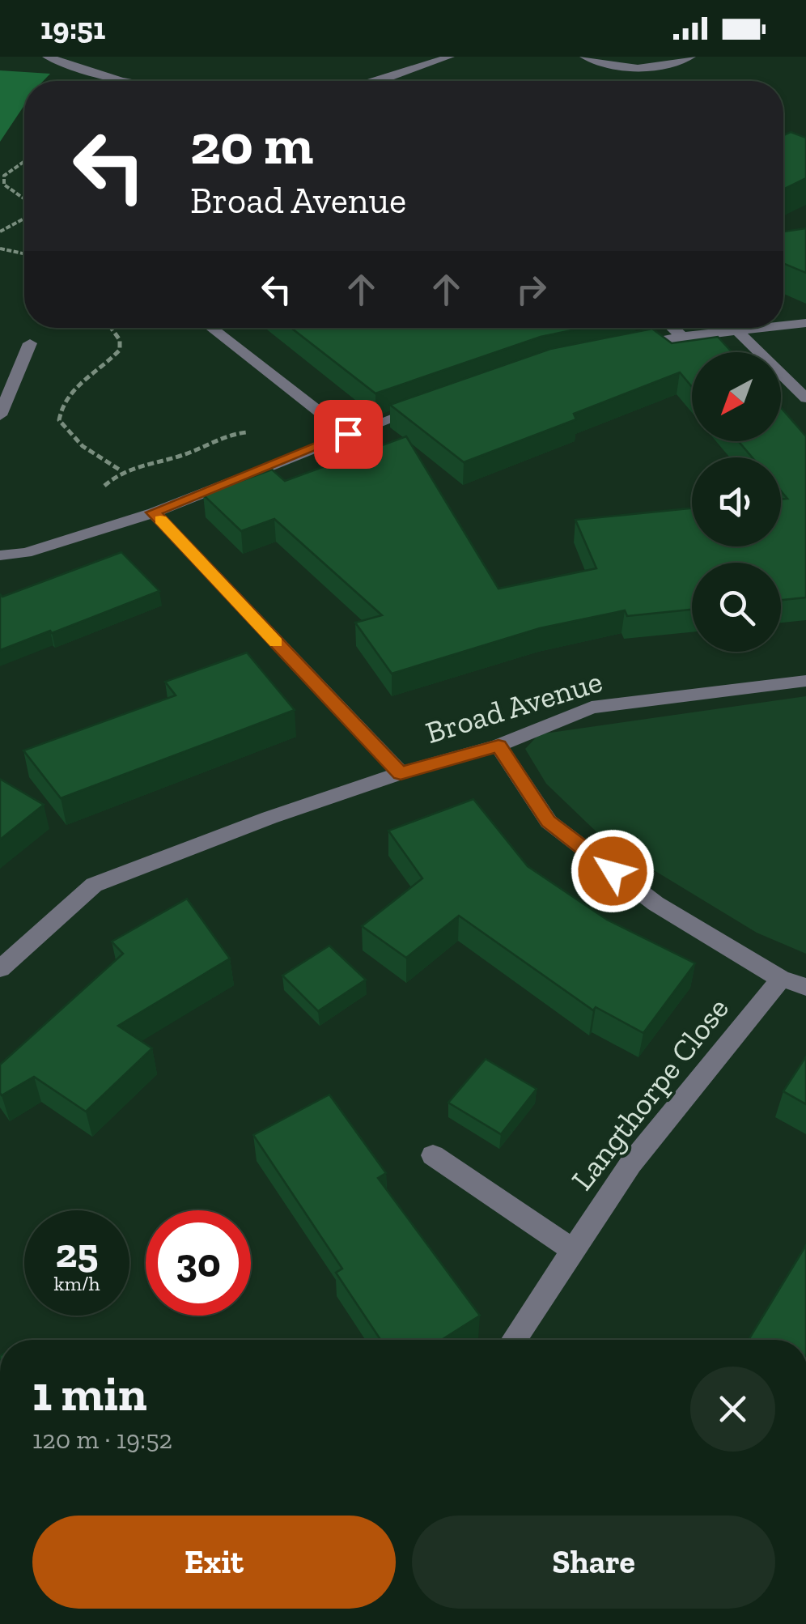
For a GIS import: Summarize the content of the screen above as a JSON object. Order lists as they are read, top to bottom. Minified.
{"streets":{"street":["Broad Avenue","Langthorpe Close"]},"north":"bottom left","page":{"status":"19:51","turn":["20 m","Broad Avenue"],"speed":"25 km/h","limit":"30","heading":["1 min","120 m · 19:52"],"buttons":["Exit","Share"]}}
